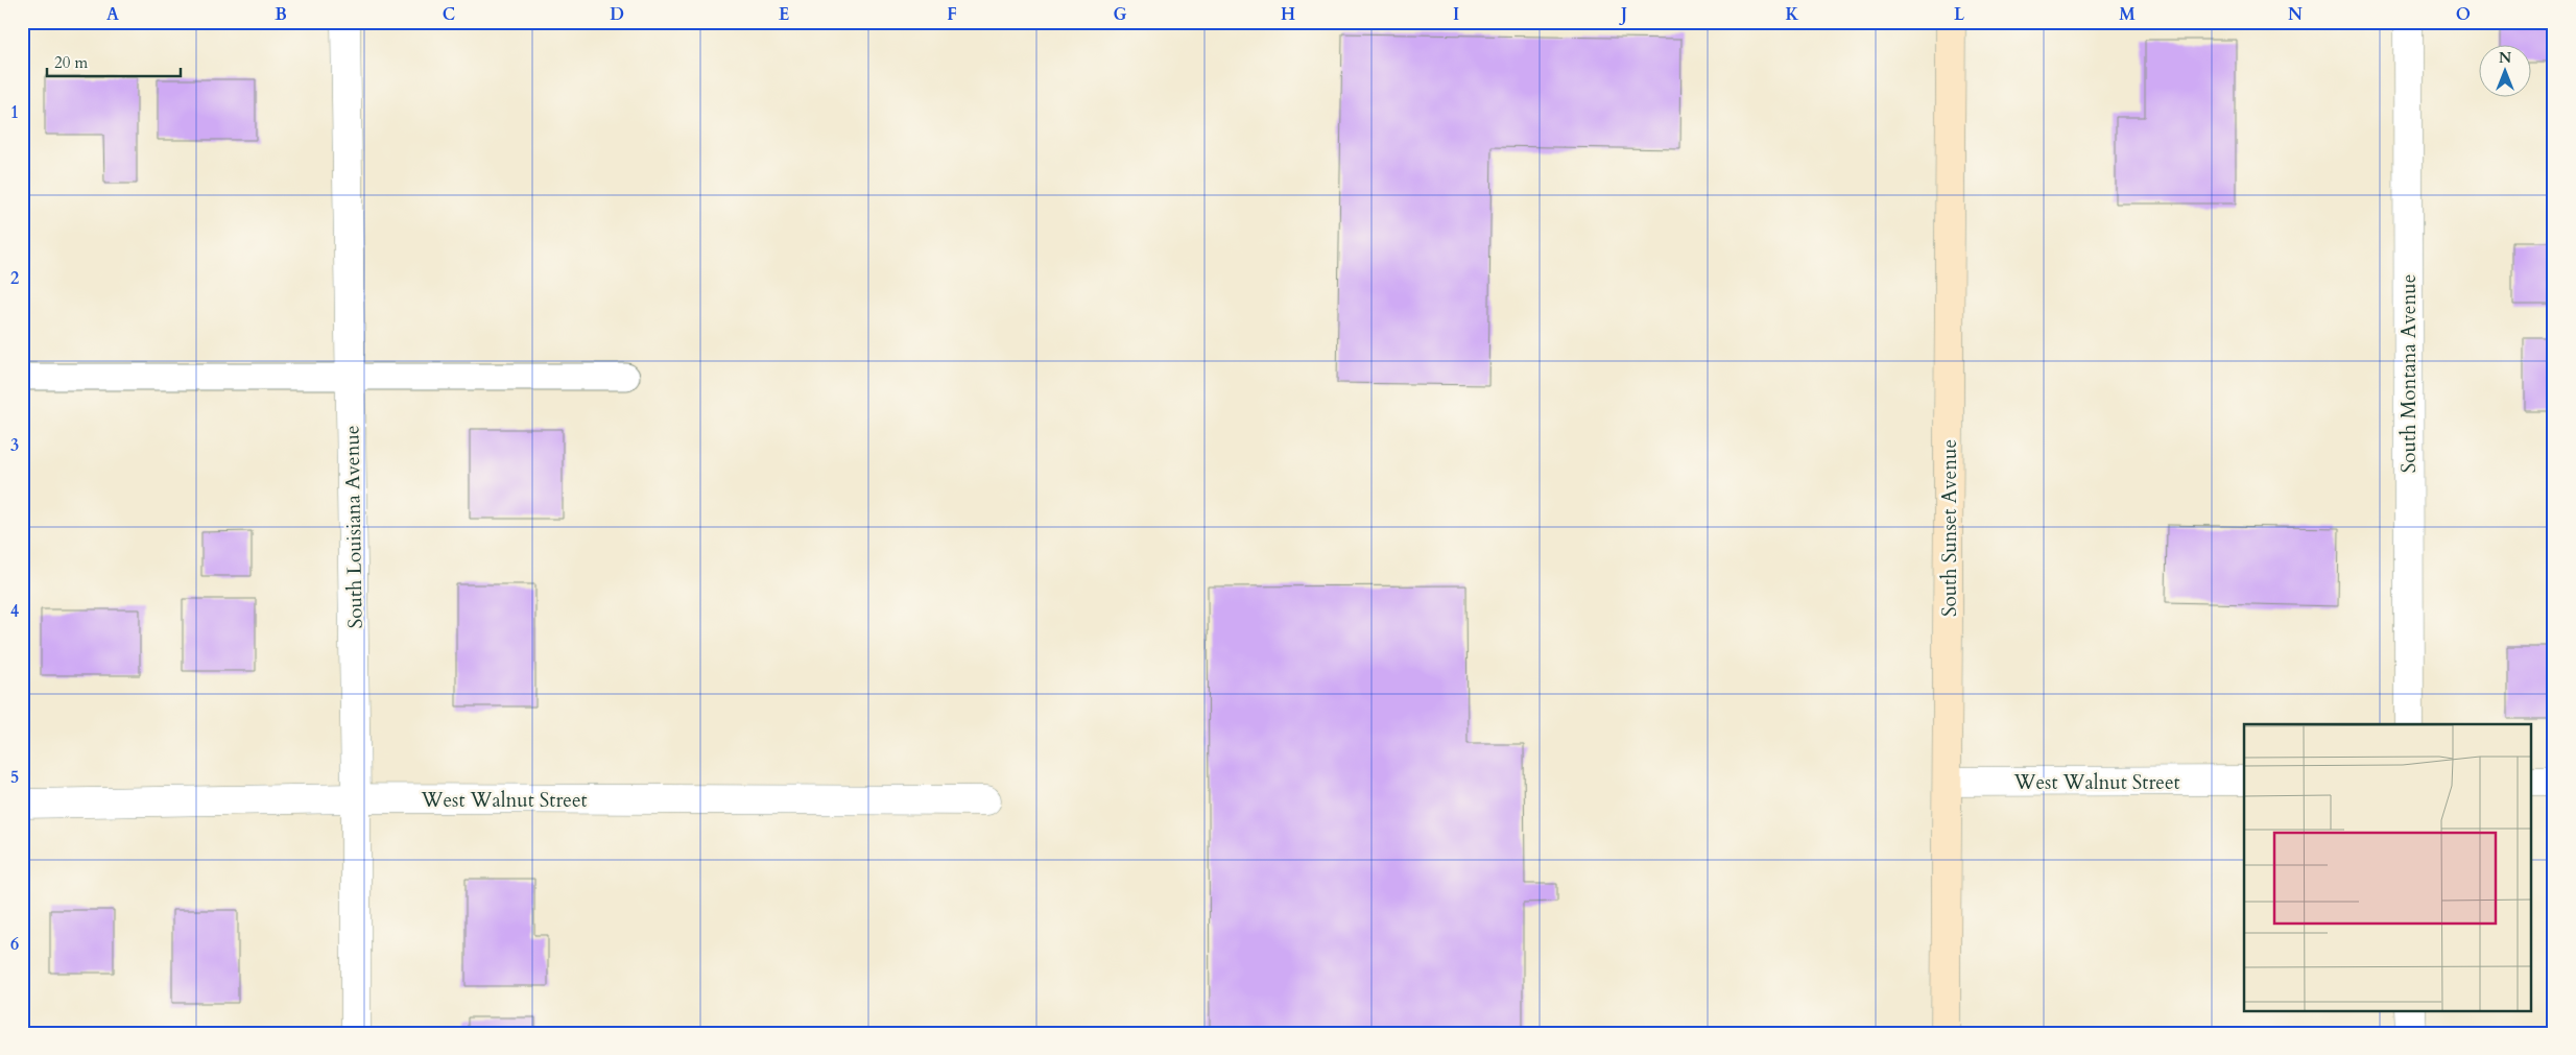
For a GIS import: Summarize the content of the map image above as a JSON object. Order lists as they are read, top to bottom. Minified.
{"streets":{"main road":["South Sunset Avenue"],"street":["South Montana Avenue","South Louisiana Avenue","West Walnut Street"]},"crossings":[["South Louisiana Avenue","West Walnut Street"],["South Sunset Avenue","West Walnut Street"]],"scale_bar":"20 m","north":"top","grid":{"columns":["A","B","C","D","E","F","G","H","I","J","K","L","M","N","O"],"rows":["1","2","3","4","5","6"]}}
